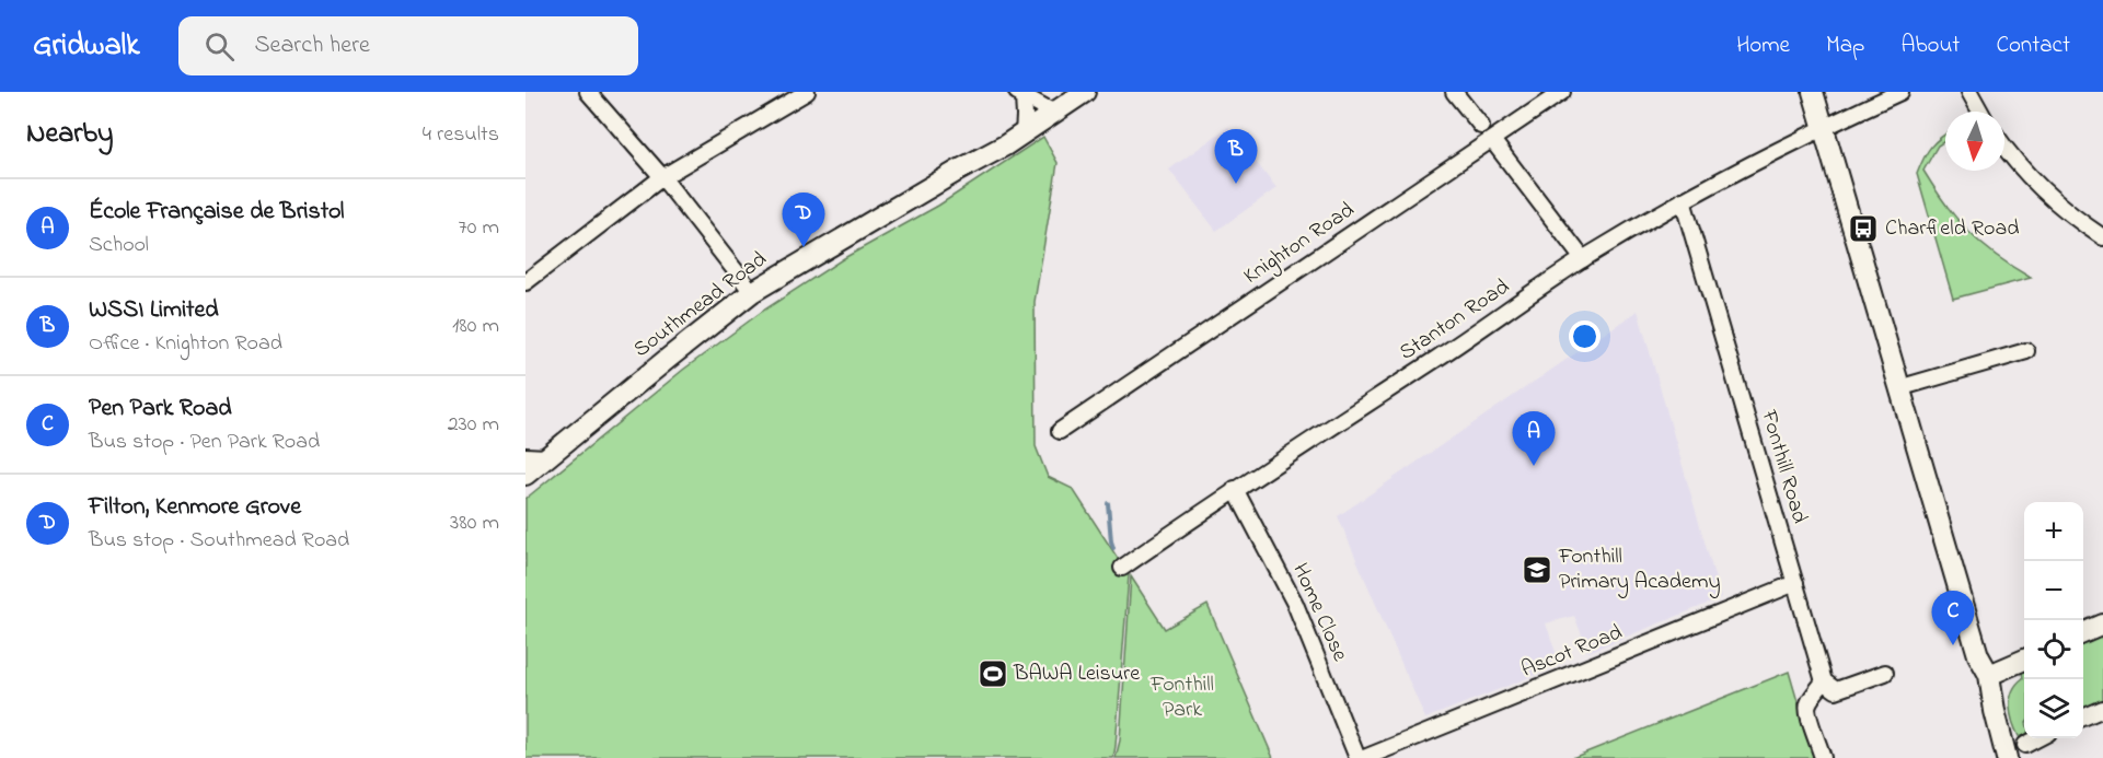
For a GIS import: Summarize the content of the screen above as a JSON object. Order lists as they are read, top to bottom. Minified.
{"streets":{"street":["Knighton Road","Southmead Road","Stanton Road","Fonthill Road","Home Close","Ascot Road"]},"crossings":[["Stanton Road","Fonthill Road"],["Stanton Road","Home Close"],["Fonthill Road","Ascot Road"]],"parks":["Fonthill Park"],"places":{"bus stop":["Charfield Road"],"school or university":["Fonthill Primary Academy"],"sports":["BAWA Leisure"]},"north":"bottom","page":{"header":"Gridwalk","search":"Search here","nav":["Home","Map","About","Contact"],"heading":["Nearby","4 results"],"pins":["B","D","A","C"],"list":[{"mark":"A","name":"École Française de Bristol","note":"School","value":"70 m"},{"mark":"B","name":"WSSI Limited","note":"Office · Knighton Road","value":"180 m"},{"mark":"C","name":"Pen Park Road","note":"Bus stop · Pen Park Road","value":"230 m"},{"mark":"D","name":"Filton, Kenmore Grove","note":"Bus stop · Southmead Road","value":"380 m"}],"map_buttons":["+","−"]}}
